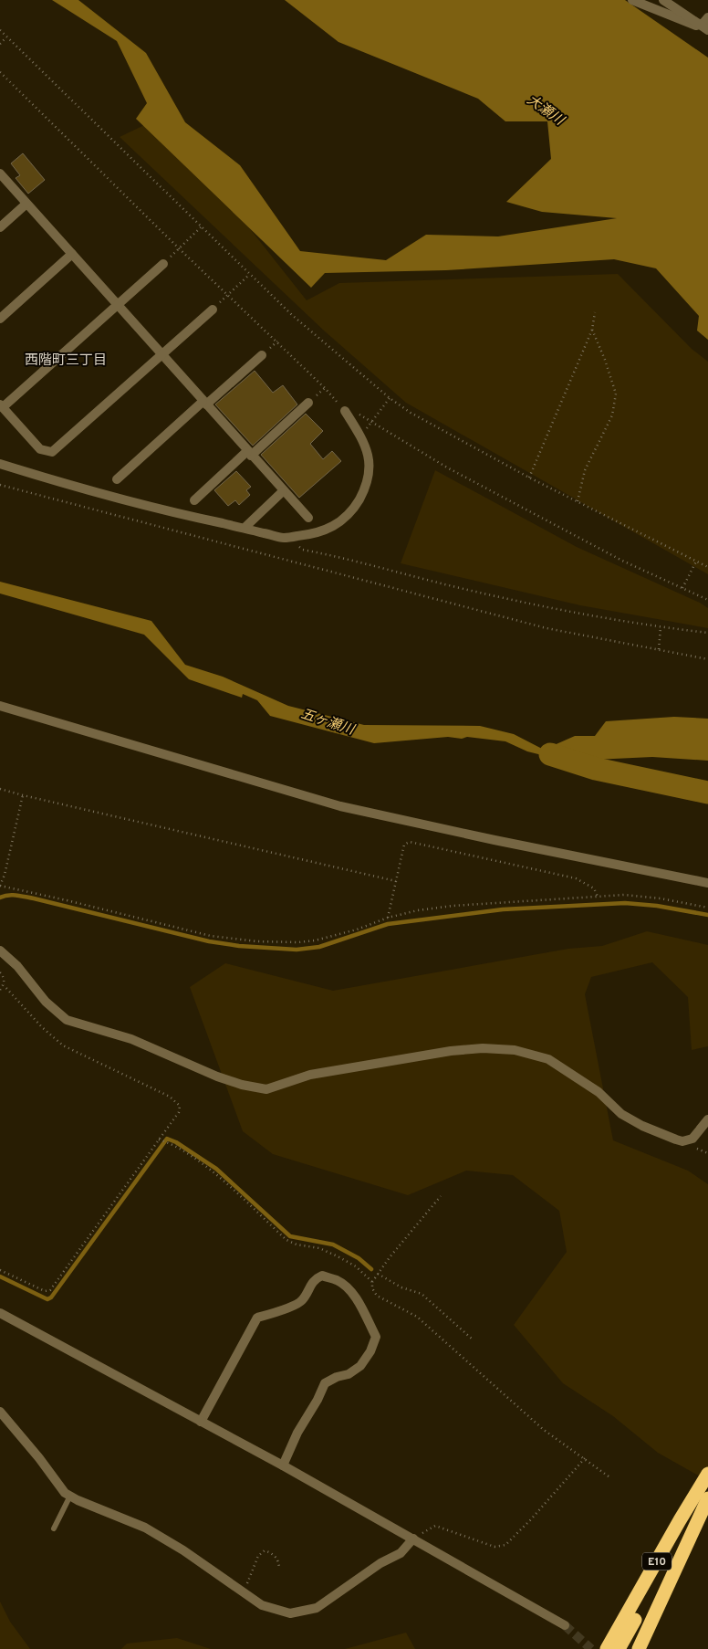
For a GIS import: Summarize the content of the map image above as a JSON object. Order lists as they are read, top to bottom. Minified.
{"streets":{"highway":["E10"]},"districts":["西階町三丁目"],"water":["大瀬川","五ヶ瀬川"]}
